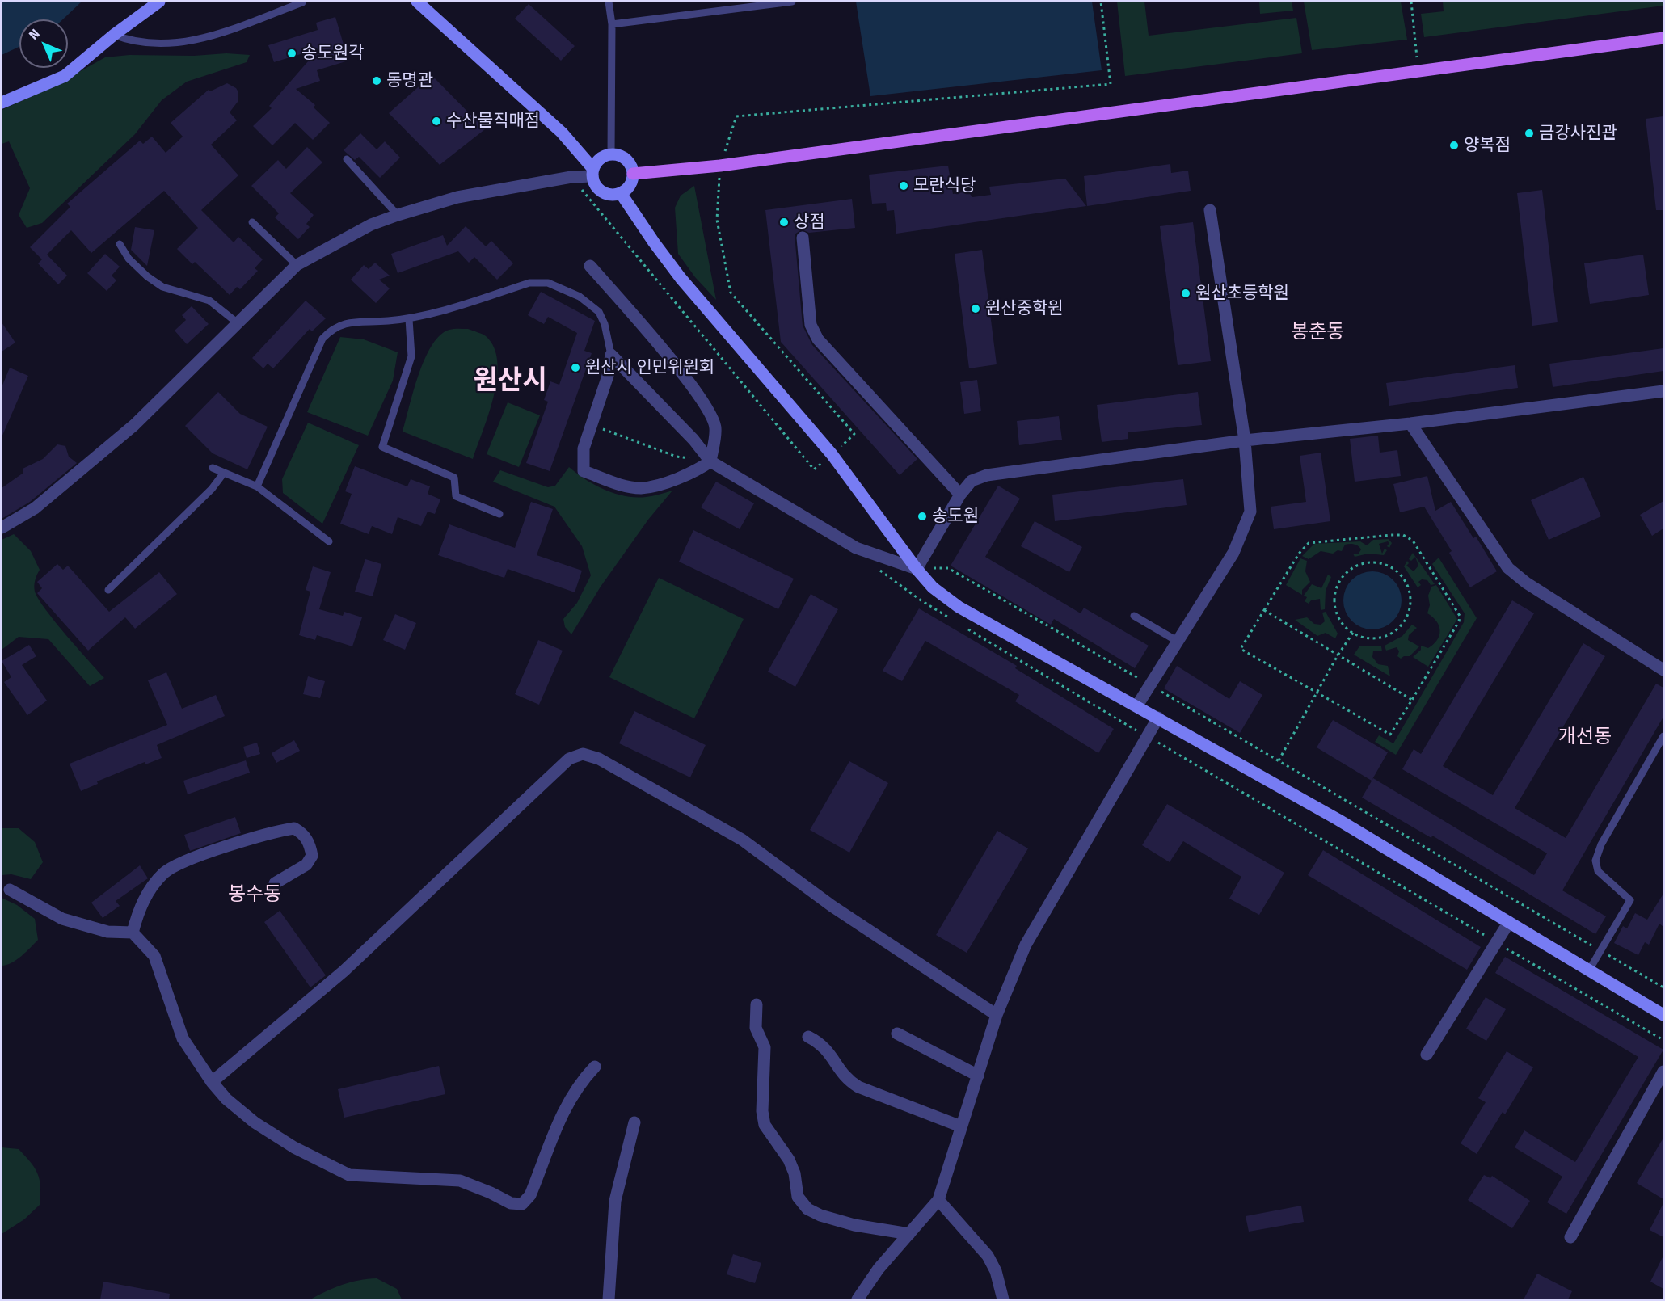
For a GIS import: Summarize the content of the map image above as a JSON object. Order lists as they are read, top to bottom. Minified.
{"districts":["봉춘동","원산시","개선동","봉수동"],"places":["송도원각","동명관","수산물직매점","금강사진관","양복점","모란식당","상점","원산초등학원","원산중학원","원산시 인민위원회","송도원"],"north":"top left"}
